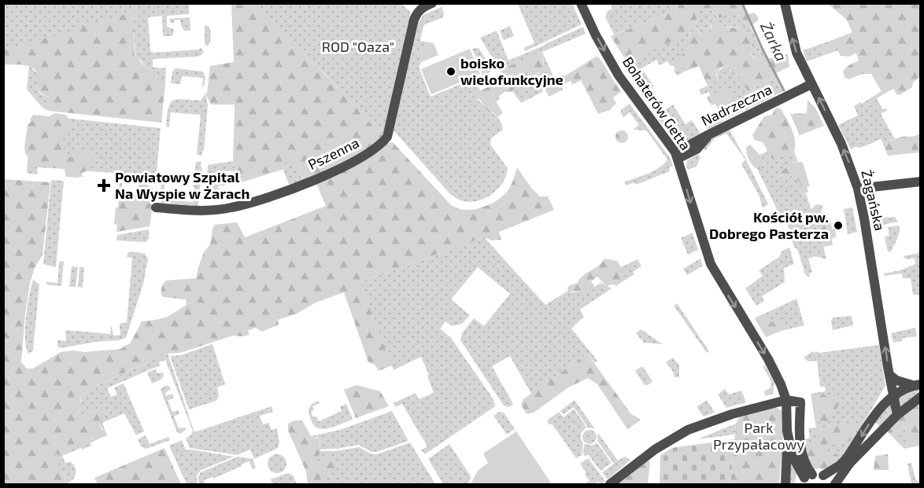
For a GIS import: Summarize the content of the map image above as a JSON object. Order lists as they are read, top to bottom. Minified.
{"streets":{"street":["Bohaterów Getta","Nadrzeczna","Pszenna","Żagańska"]},"crossings":[["Bohaterów Getta","Nadrzeczna"],["Nadrzeczna","Żagańska"]],"one_way":["Bohaterów Getta","Żagańska"],"water":["Żarka"],"parks":["ROD \"Oaza\"","Park Przypałacowy"],"places":{"other":["boisko wielofunkcyjne","Kościół pw. Dobrego Pasterza"],"health":["Powiatowy Szpital Na Wyspie w Żarach"]}}
